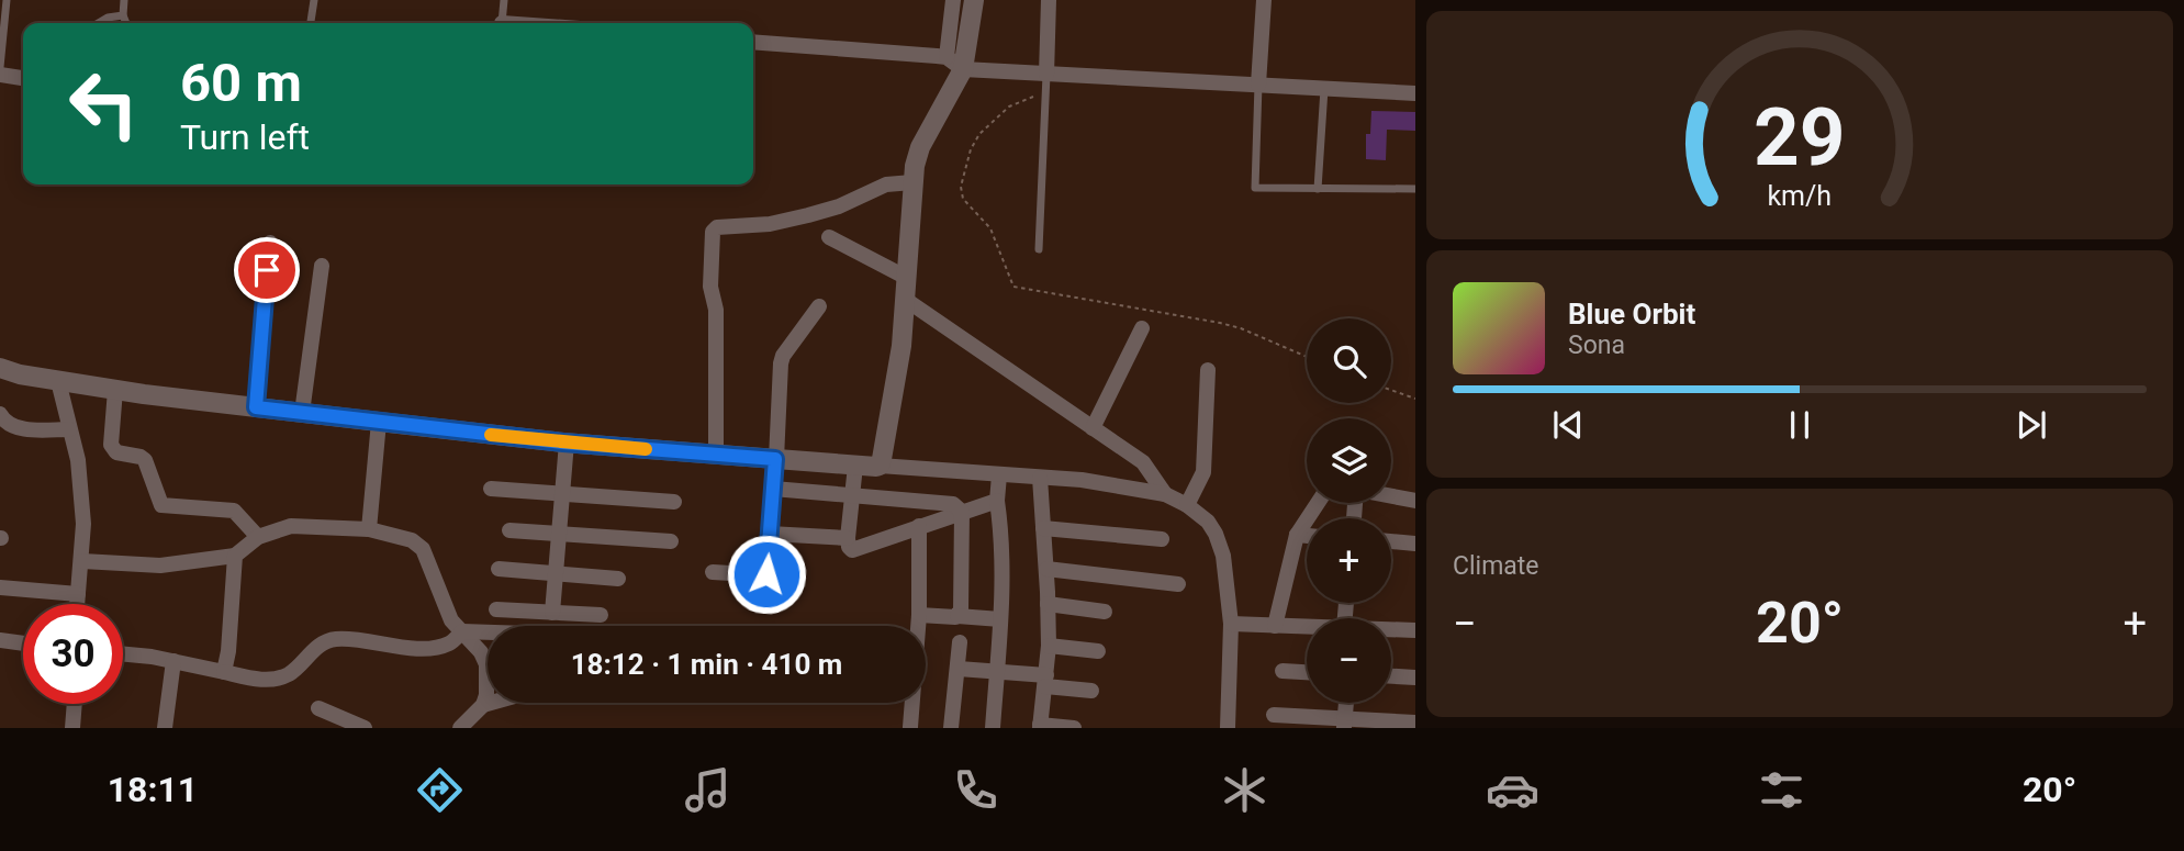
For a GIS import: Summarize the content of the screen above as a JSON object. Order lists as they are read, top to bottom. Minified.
{"page":{"turn":["60 m","Turn left"],"song":["Blue Orbit","Sona"],"map_buttons":["+","−"],"tile":"Climate","heat":["−","20°","+"],"limit":"30","trip":"18:12 · 1 min · 410 m","tabs":["18:11","20°"],"gauge":["29","km/h"]}}
